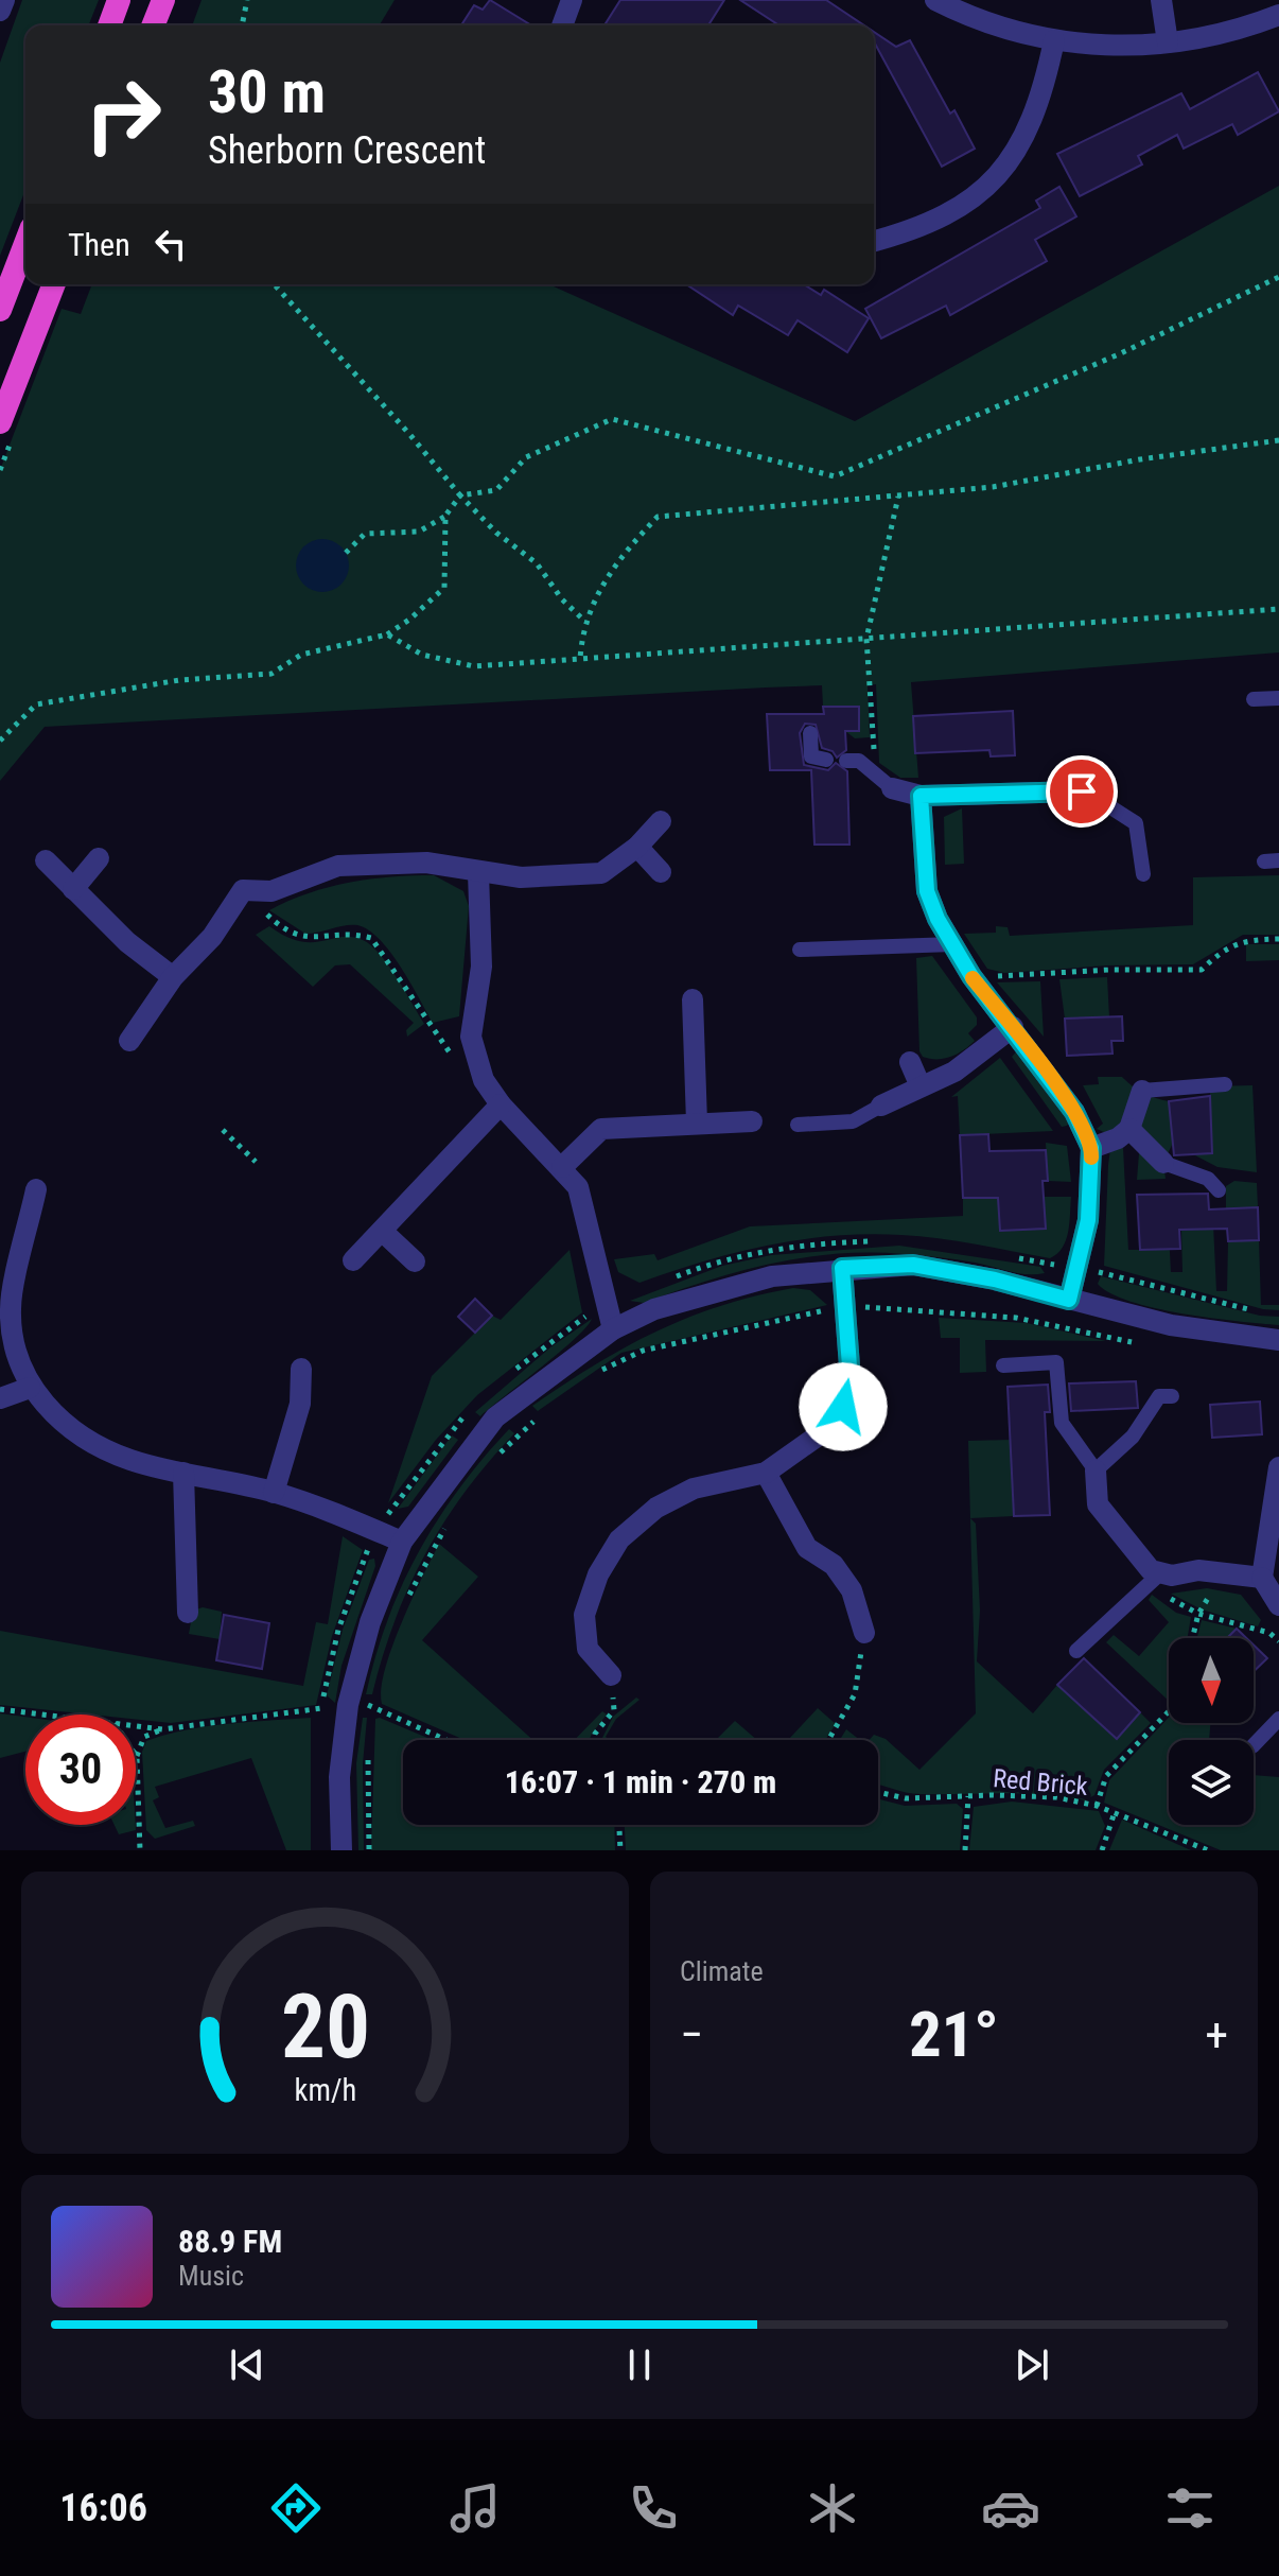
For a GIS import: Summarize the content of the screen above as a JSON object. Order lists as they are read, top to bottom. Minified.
{"streets":{"path":["Red Brick"]},"north":"bottom","page":{"turn":["30 m","Sherborn Crescent"],"then":"Then","limit":"30","trip":"16:07 · 1 min · 270 m","tile":"Climate","heat":["−","21°","+"],"song":["88.9 FM","Music"],"tabs":"16:06","gauge":["20","km/h"]}}
